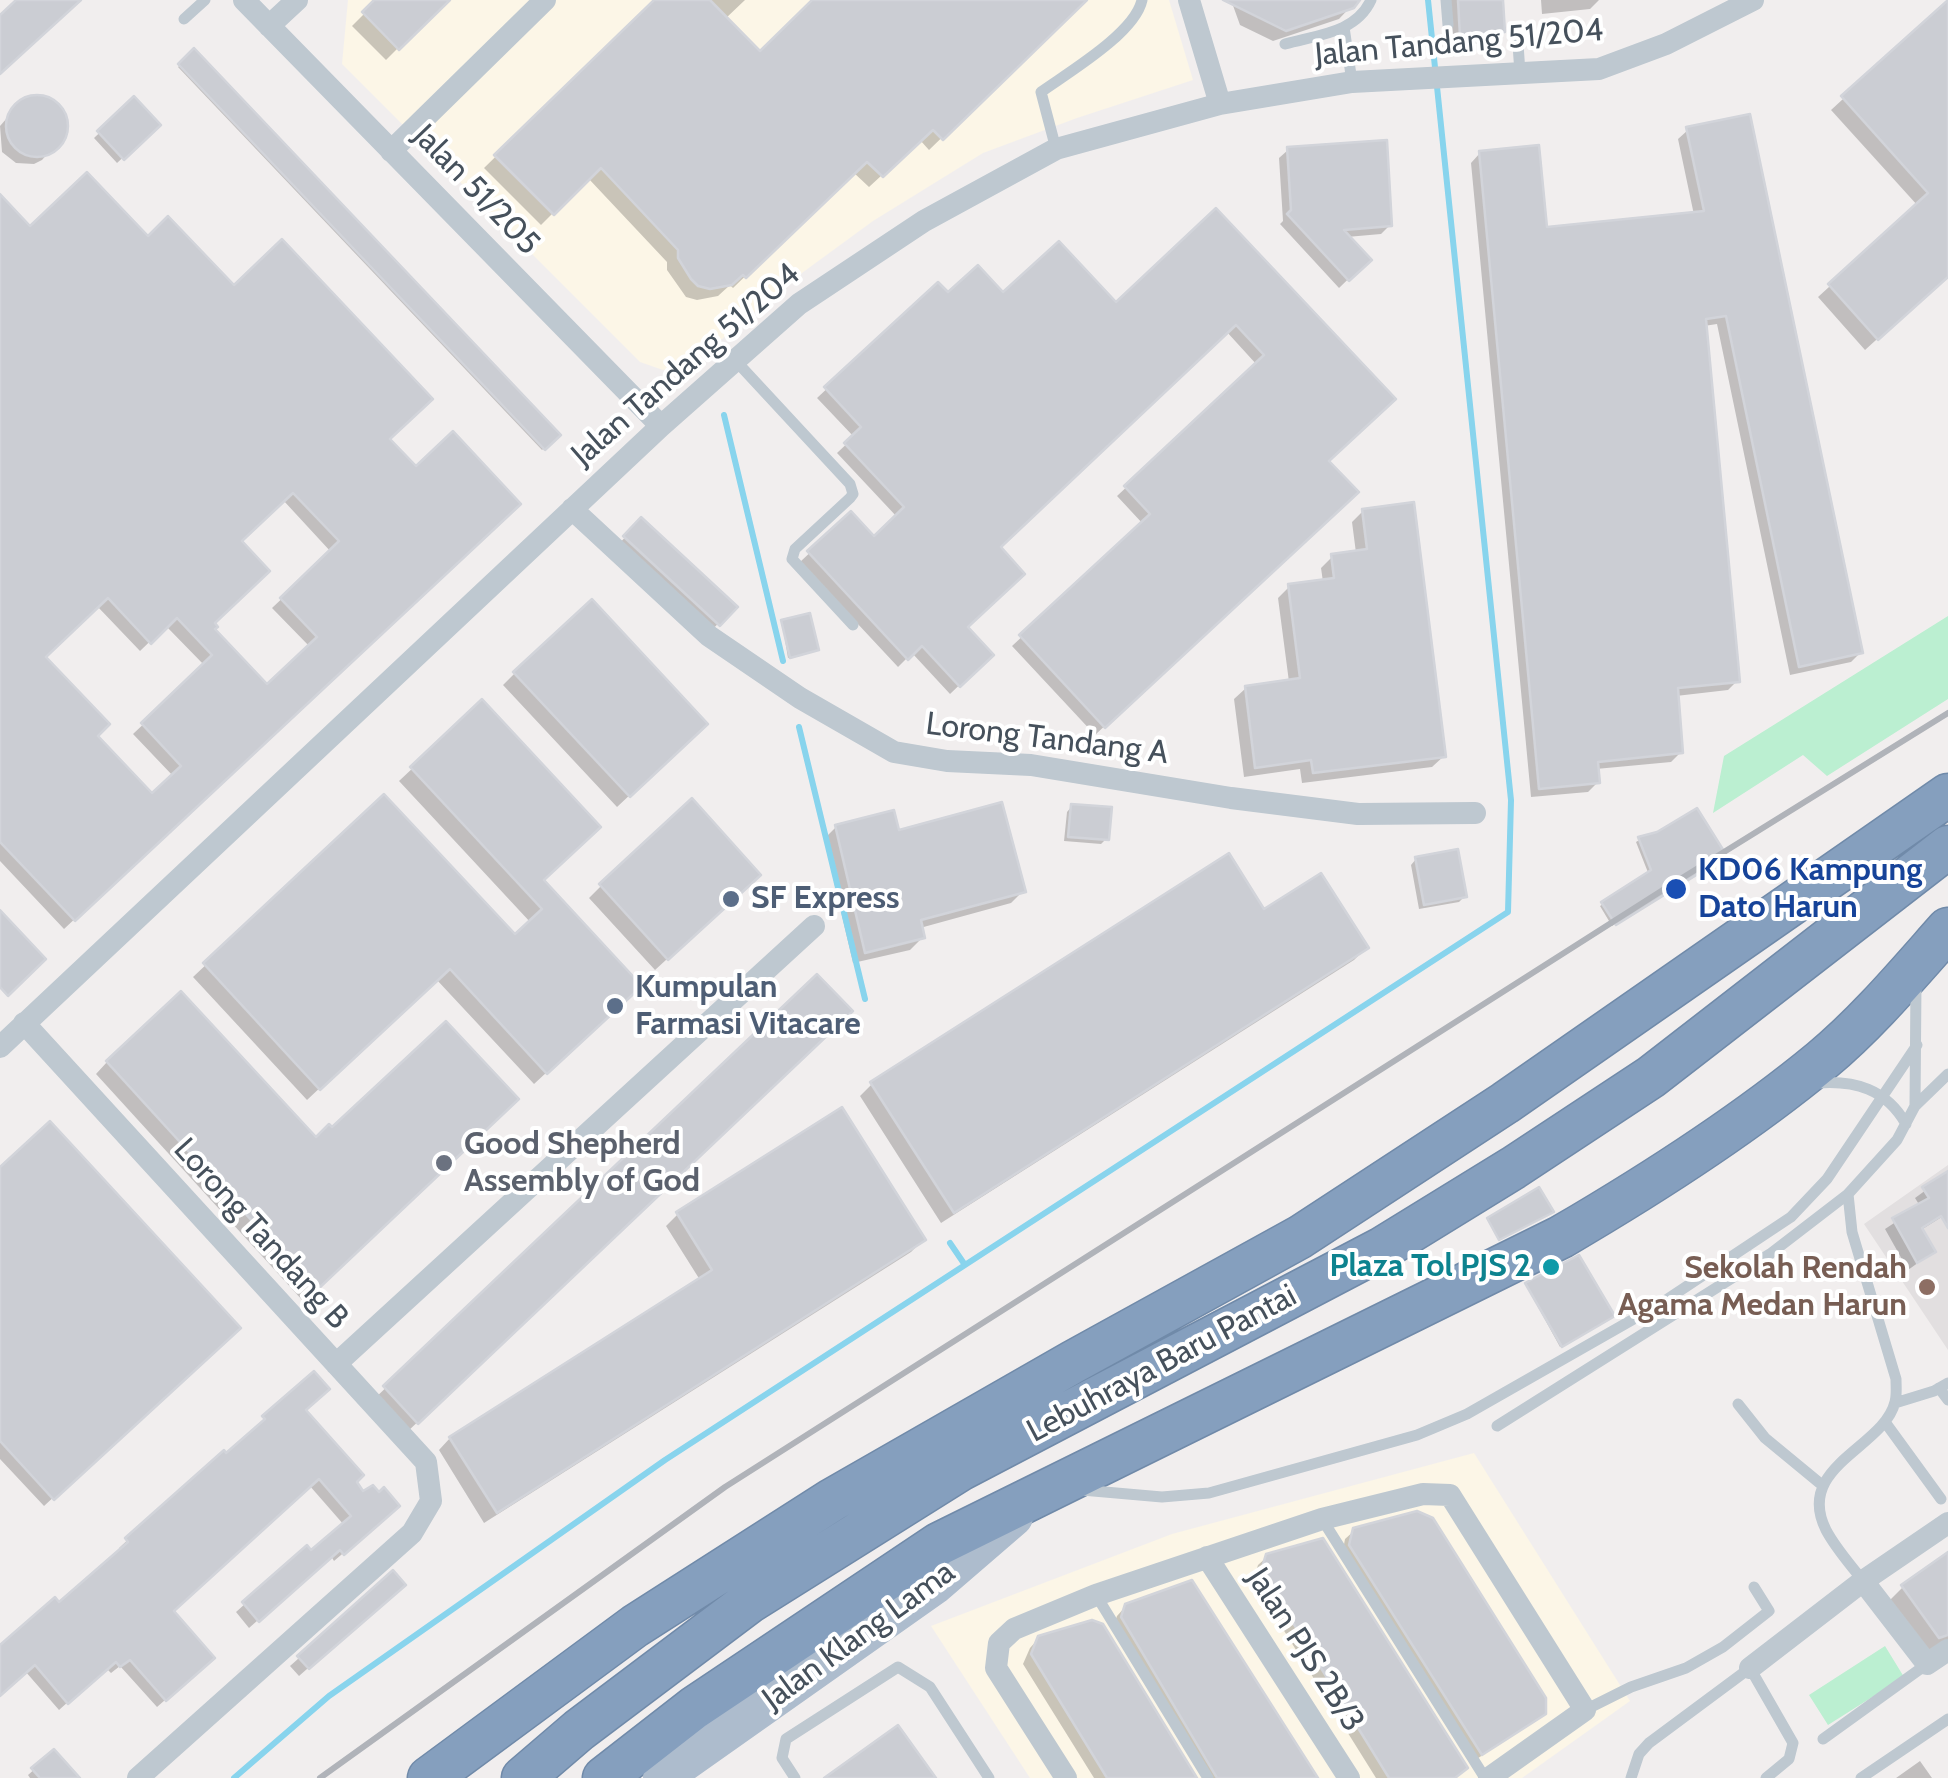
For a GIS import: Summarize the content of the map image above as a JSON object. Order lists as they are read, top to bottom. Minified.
{"streets":{"highway":["Lebuhraya Baru Pantai"],"main road":["Jalan Klang Lama"],"street":["Jalan Tandang 51/204","Jalan 51/205","Lorong Tandang A","Lorong Tandang B","Jalan PJS 2B/3"]},"crossings":[["Jalan Tandang 51/204","Jalan 51/205"],["Jalan Tandang 51/204","Lorong Tandang A"],["Jalan Tandang 51/204","Lorong Tandang B"],["Lebuhraya Baru Pantai","Jalan Klang Lama"]],"places":["KD06 Kampung Dato Harun","SF Express","Kumpulan Farmasi Vitacare","Good Shepherd Assembly of God","Plaza Tol PJS 2","Sekolah Rendah Agama Medan Harun"]}
